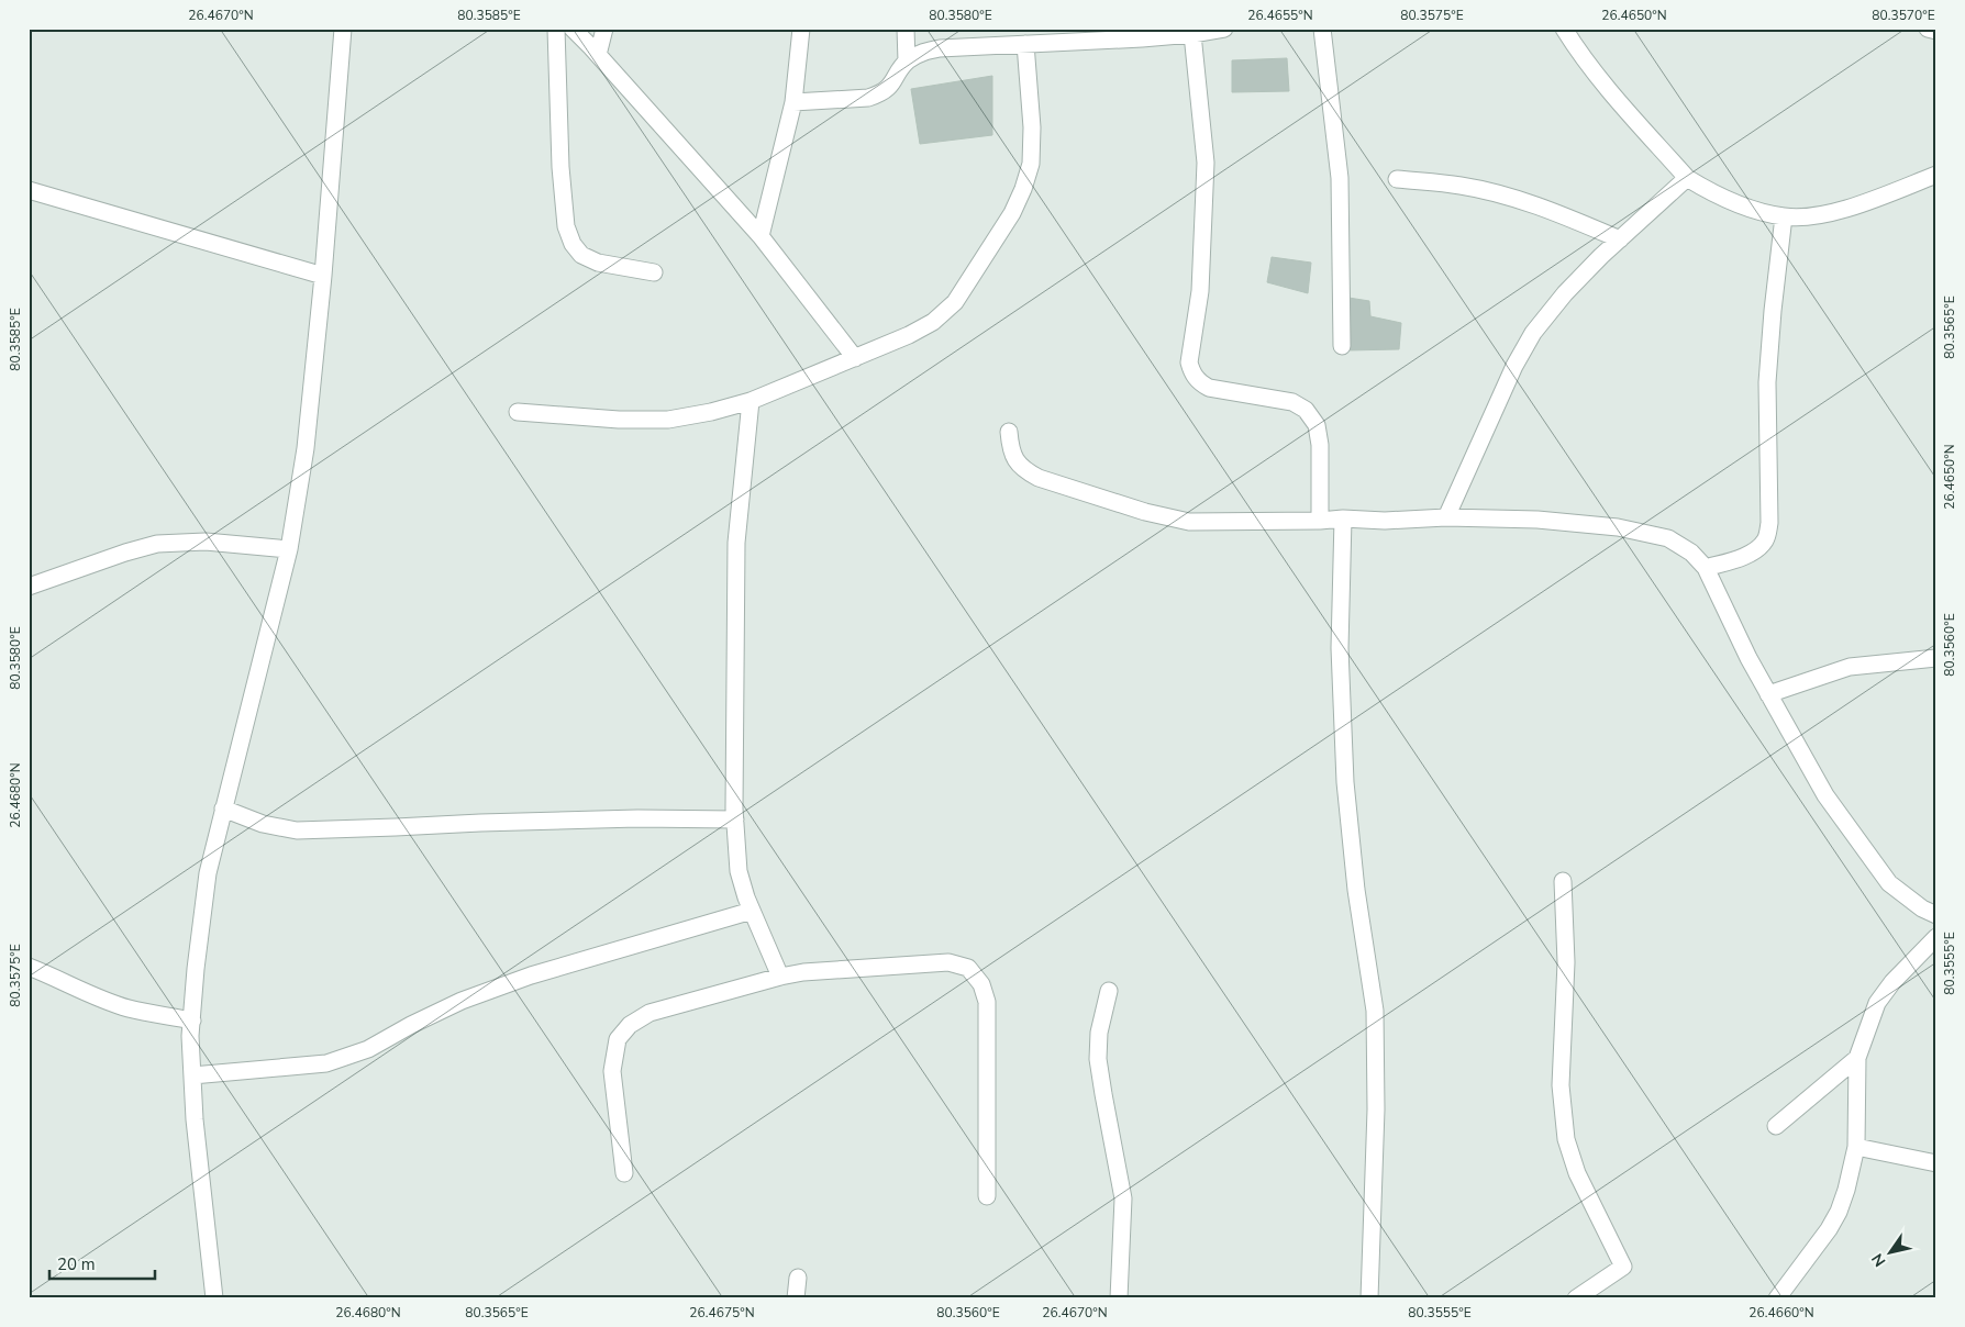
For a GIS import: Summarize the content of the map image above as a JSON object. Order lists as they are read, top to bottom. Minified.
{"scale_bar":"20 m","north":"bottom left","coordinates":["26.4670°N","80.3585°E","80.3580°E","26.4655°N","80.3575°E","26.4650°N","80.3570°E","80.3565°E","80.3560°E","26.4680°N","80.3555°E","26.4675°N","26.4660°N"]}
